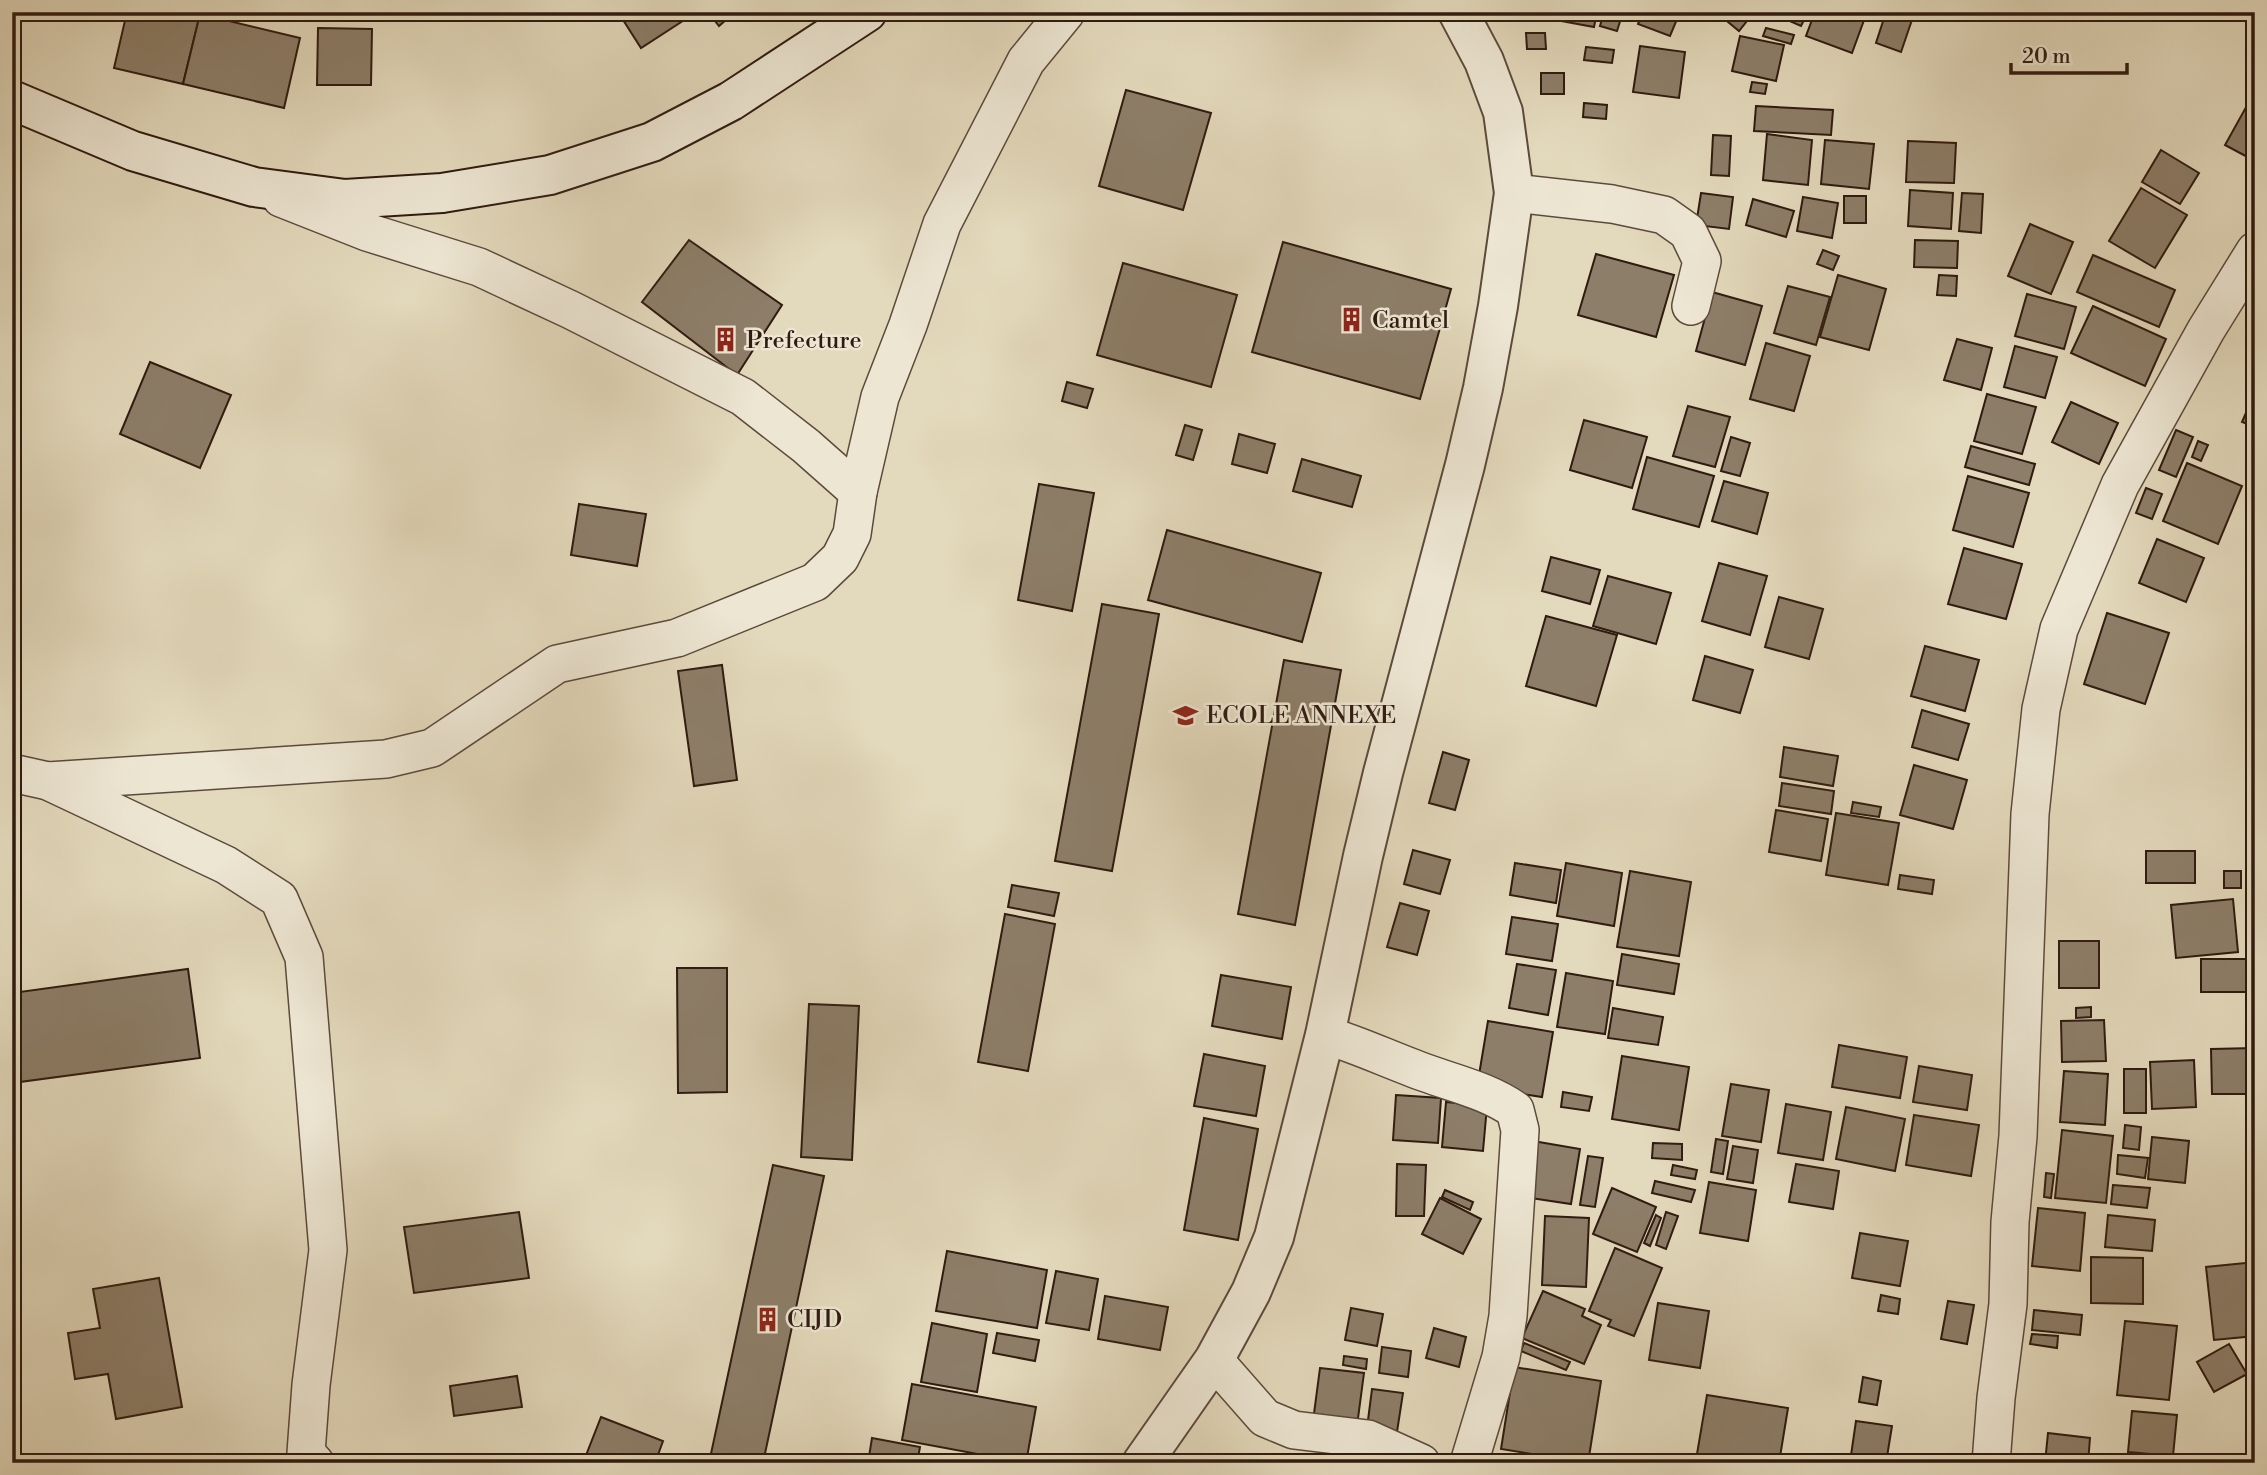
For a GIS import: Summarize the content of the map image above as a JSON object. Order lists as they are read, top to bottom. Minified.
{"places":{"building":["Camtel","Prefecture","CIJD"],"school or university":["ECOLE ANNEXE"]},"scale_bar":"20 m"}
